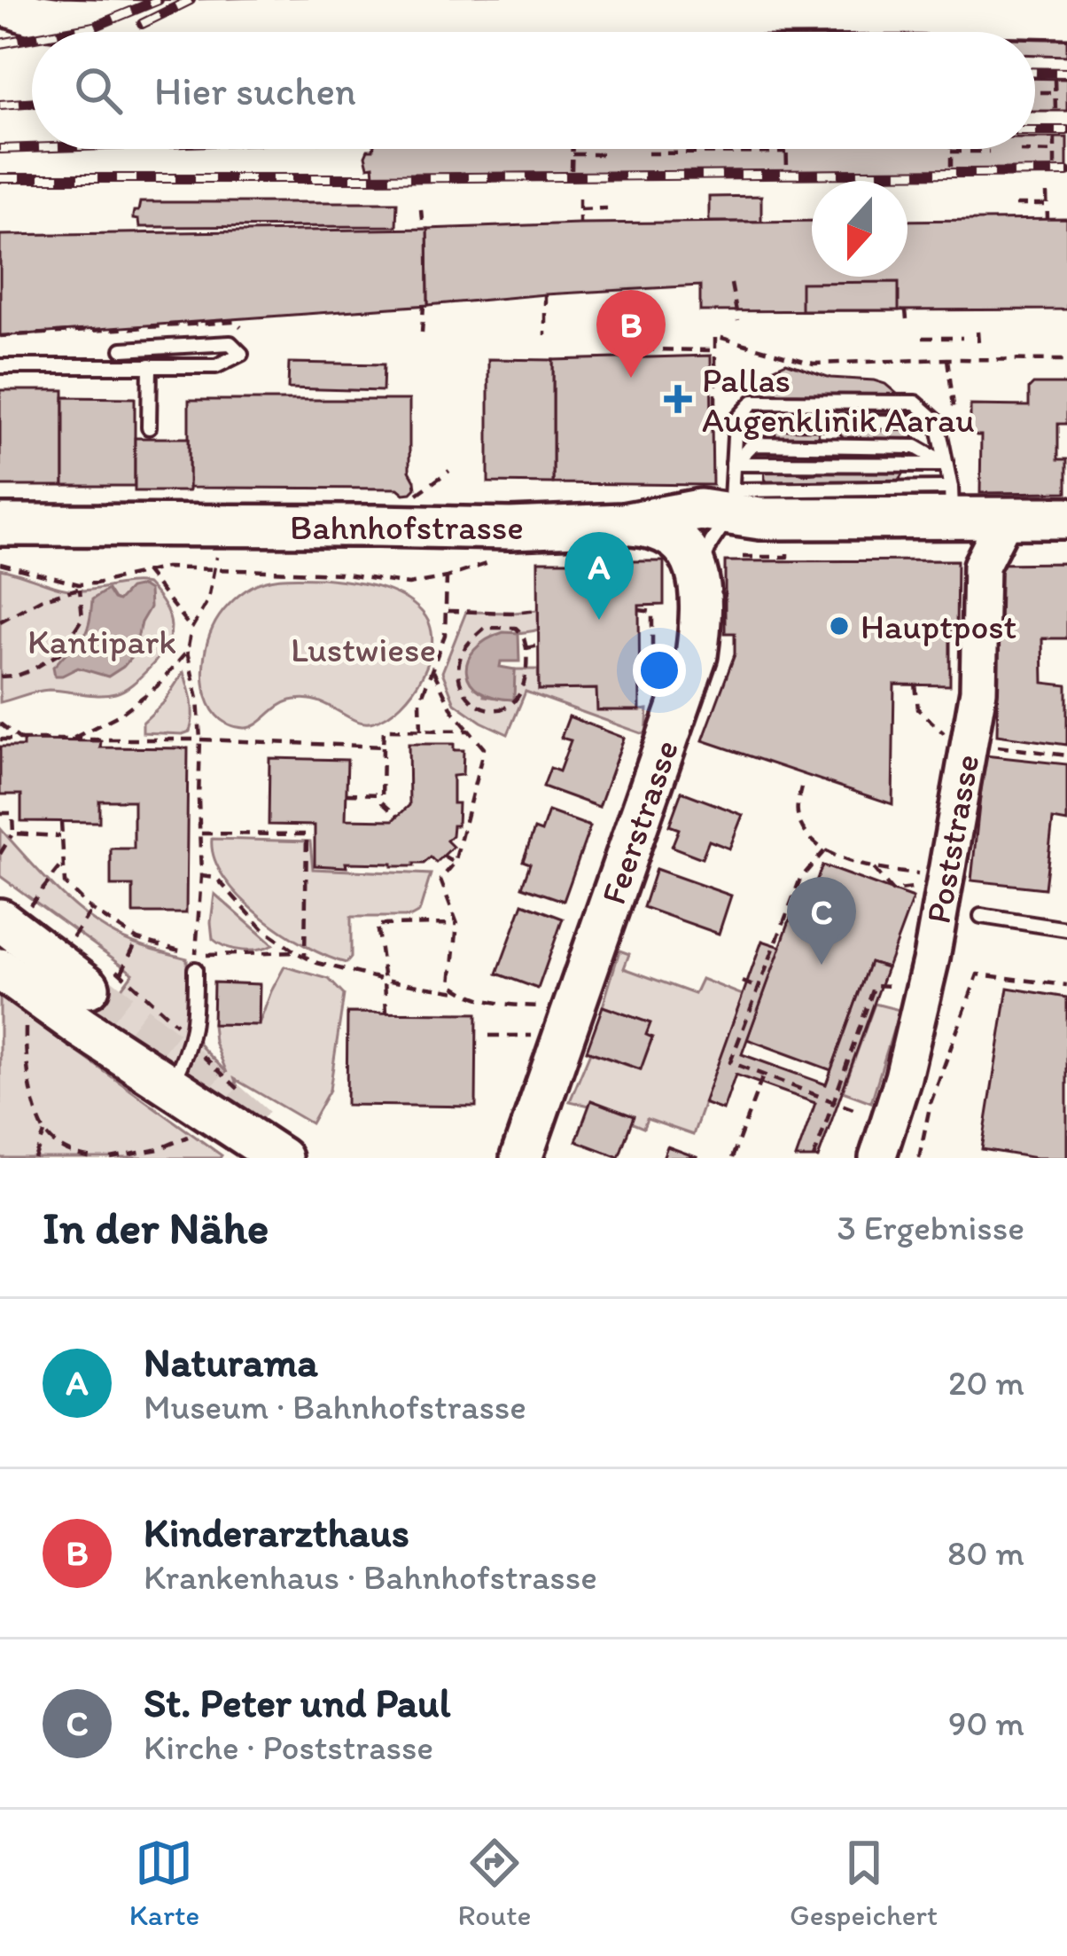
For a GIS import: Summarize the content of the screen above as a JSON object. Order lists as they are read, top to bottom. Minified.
{"streets":{"main road":["Bahnhofstrasse","Feerstrasse","Poststrasse"]},"crossings":[["Bahnhofstrasse","Poststrasse"]],"parks":["Kantipark","Lustwiese"],"places":{"health":["Pallas Augenklinik Aarau"],"other":["Hauptpost"]},"north":"bottom","page":{"search":"Hier suchen","pins":["B","A","C"],"heading":["In der Nähe","3 Ergebnisse"],"list":[{"mark":"A","name":"Naturama","note":"Museum · Bahnhofstrasse","value":"20 m"},{"mark":"B","name":"Kinderarzthaus","note":"Krankenhaus · Bahnhofstrasse","value":"80 m"},{"mark":"C","name":"St. Peter und Paul","note":"Kirche · Poststrasse","value":"90 m"}],"nav":["Karte","Route","Gespeichert"]}}
